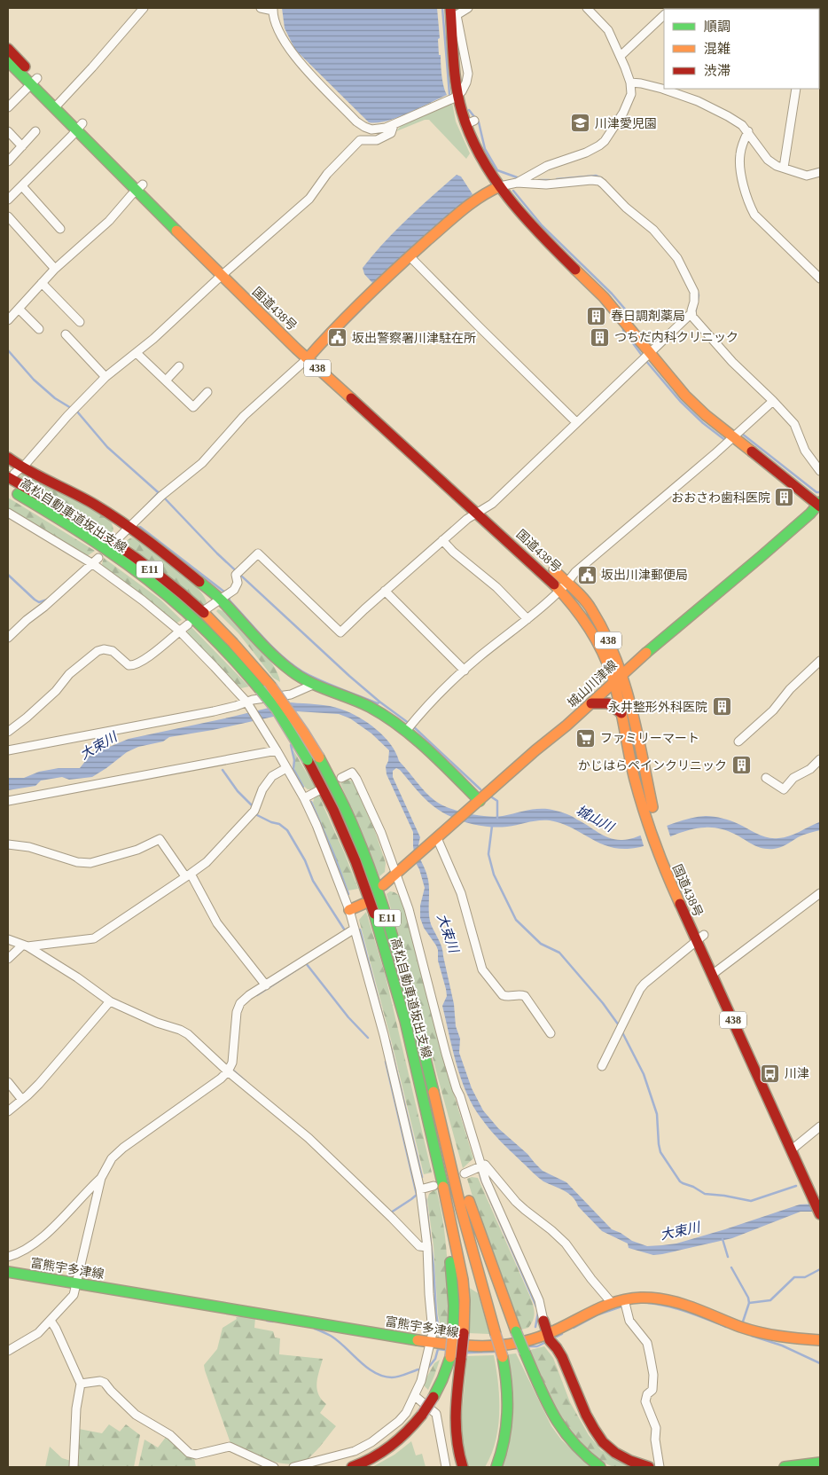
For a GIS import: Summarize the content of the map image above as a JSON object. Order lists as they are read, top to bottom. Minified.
{"streets":{"main road":["国道438号","438","高松自動車道坂出支線","E11","城山川津線","富熊宇多津線"]},"crossings":[["国道438号","城山川津線"],["高松自動車道坂出支線","E11"]],"water":["大束川","城山川"],"places":{"school or university":["川津愛児園"],"building":["春日調剤薬局","つちだ内科クリニック","おおさわ歯科医院","永井整形外科医院","かじはらペインクリニック"],"public building":["坂出警察署川津駐在所","坂出川津郵便局"],"supermarket":["ファミリーマート"],"bus stop":["川津"]},"legend":["順調","混雑","渋滞"]}
